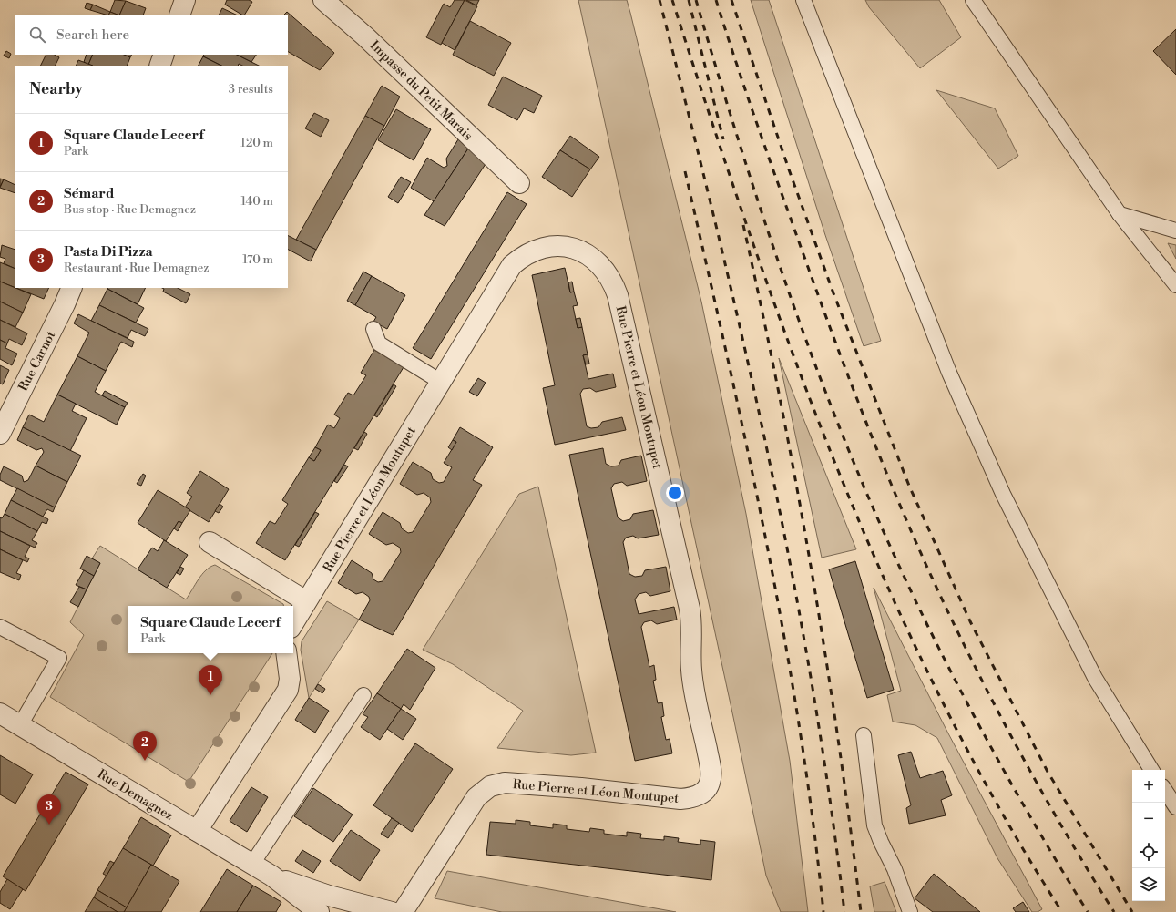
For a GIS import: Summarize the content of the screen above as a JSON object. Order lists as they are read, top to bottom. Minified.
{"streets":{"street":["Impasse du Petit Marais","Rue Carnot","Rue Pierre et Léon Montupet","Rue Demagnez"]},"page":{"search":"Search here","heading":["Nearby","3 results"],"list":[{"mark":"1","name":"Square Claude Lecerf","note":"Park","value":"120 m"},{"mark":"2","name":"Sémard","note":"Bus stop · Rue Demagnez","value":"140 m"},{"mark":"3","name":"Pasta Di Pizza","note":"Restaurant · Rue Demagnez","value":"170 m"}],"popup":["Square Claude Lecerf","Park"],"pins":["1","2","3"],"map_buttons":["+","−"]}}
